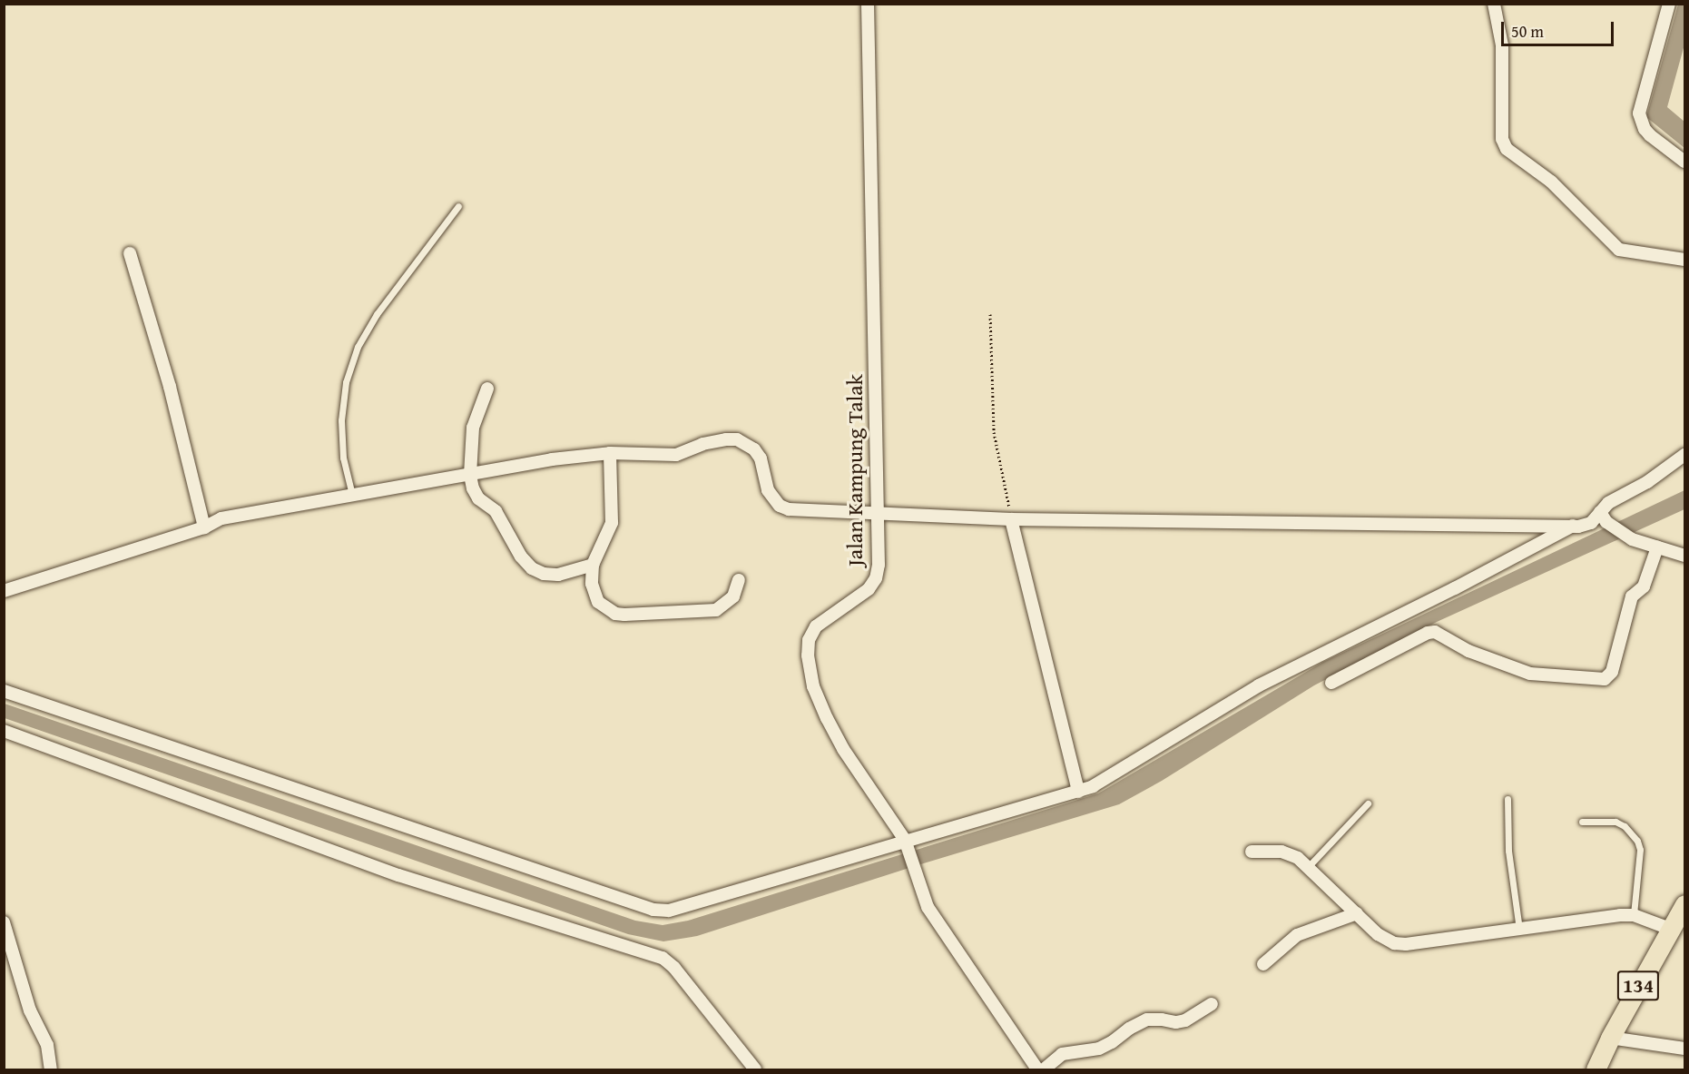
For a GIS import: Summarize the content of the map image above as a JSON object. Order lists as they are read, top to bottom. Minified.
{"streets":{"main road":["134"],"street":["Jalan Kampung Talak"]},"scale_bar":"50 m"}
